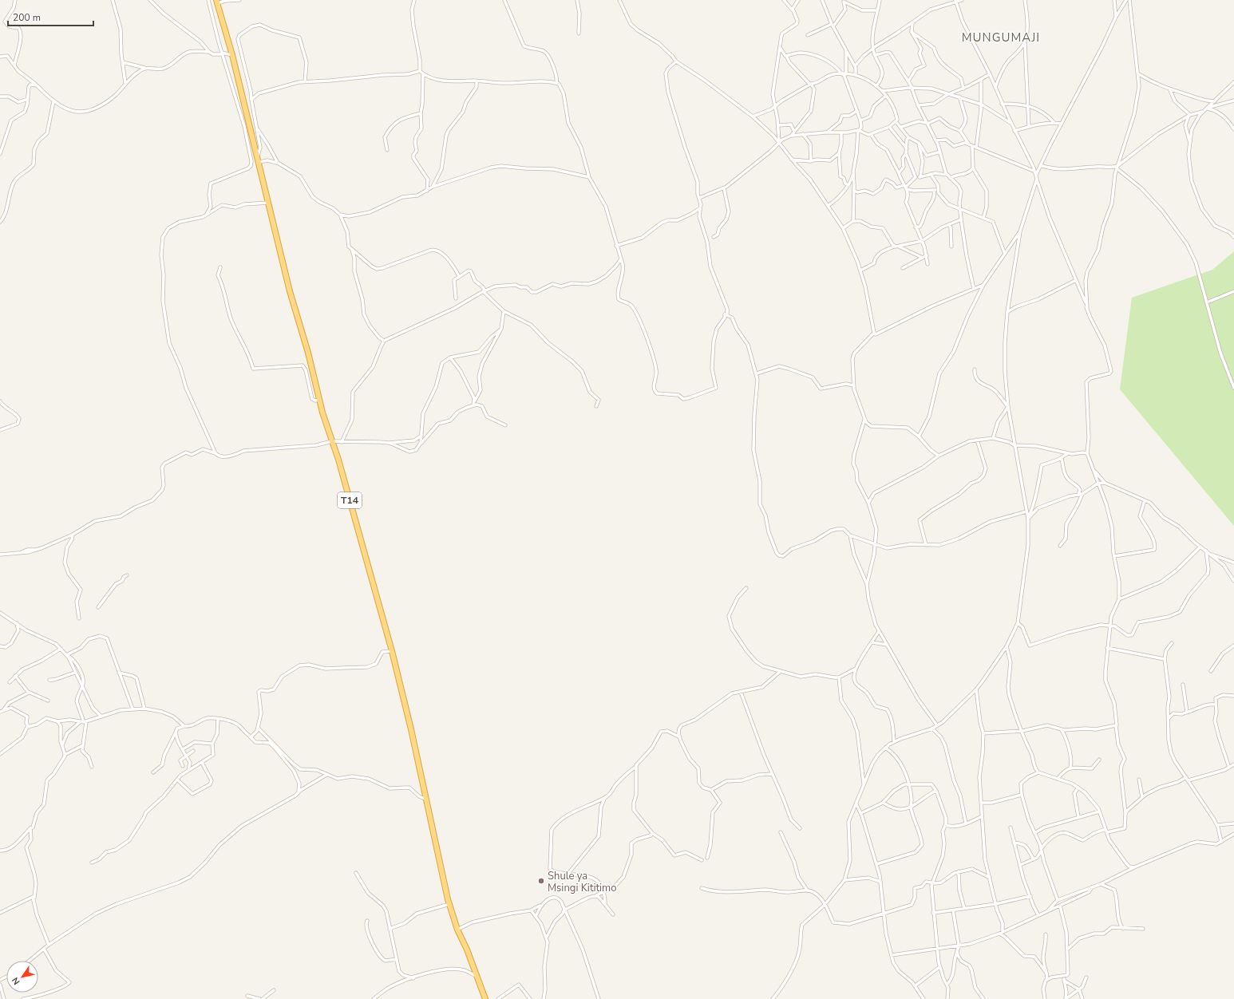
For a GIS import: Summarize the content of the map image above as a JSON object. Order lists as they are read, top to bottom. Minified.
{"streets":{"highway":["T14"]},"districts":["MUNGUMAJI"],"places":["Shule ya Msingi Kititimo"],"scale_bar":"200 m","north":"bottom left"}
